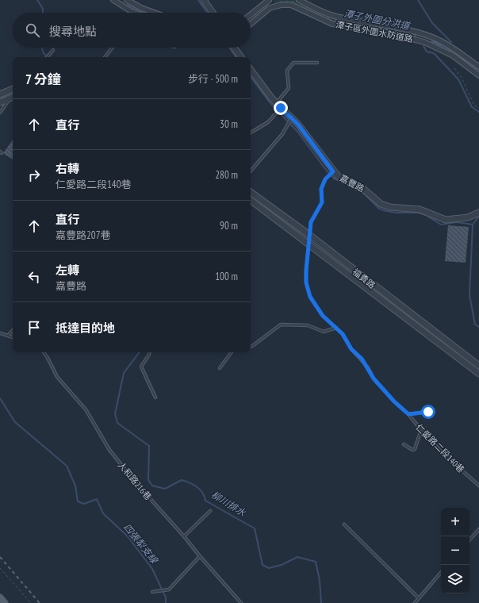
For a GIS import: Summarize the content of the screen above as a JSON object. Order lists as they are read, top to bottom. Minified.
{"streets":{"street":["潭子區外圍水防道路","嘉豐路","福貴路"],"lane":["仁愛路二段140巷","人和路216巷"]},"crossings":[["嘉豐路","仁愛路二段140巷"],["福貴路","仁愛路二段140巷"]],"water":["潭子外圍分洪道","柳川排水","四張犁支線"],"page":{"search":"搜尋地點","heading":["7 分鐘","步行 · 500 m"],"list":[["直行","30 m"],["右轉","仁愛路二段140巷","280 m"],["直行","嘉豐路207巷","90 m"],["左轉","嘉豐路","100 m"],"抵達目的地"],"map_buttons":["+","−"]}}
